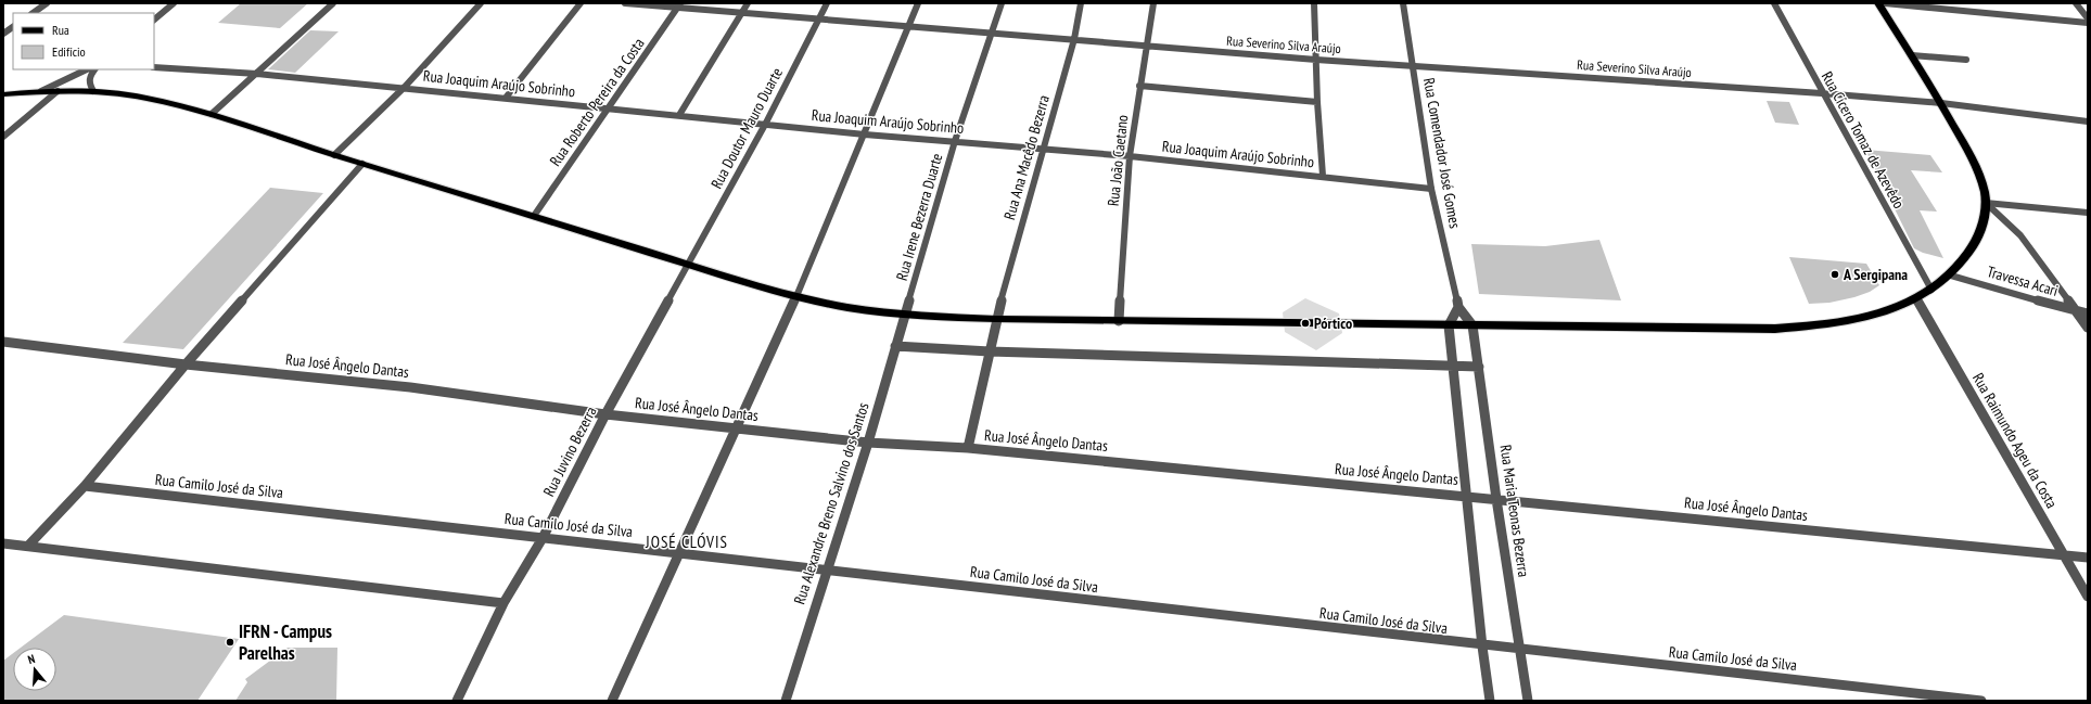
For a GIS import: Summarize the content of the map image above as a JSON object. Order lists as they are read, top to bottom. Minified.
{"streets":{"street":["Rua Severino Silva Araújo","Rua Joaquim Araújo Sobrinho","Rua Roberto Pereira da Costa","Rua Doutor Mauro Duarte","Rua Cícero Tomaz de Azevêdo","Rua Comendador José Gomes","Rua Ana Macêdo Bezerra","Rua João Caetano","Rua Irene Bezerra Duarte","Travessa Acari","Rua José Ângelo Dantas","Rua Raimundo Ageu da Costa","Rua Juvino Bezerra","Rua Camilo José da Silva","Rua Alexandre Breno Salvino dos Santos","Rua Maria Teonas Bezerra"]},"crossings":[["Rua Severino Silva Araújo","Rua Roberto Pereira da Costa"],["Rua Severino Silva Araújo","Rua Doutor Mauro Duarte"],["Rua Severino Silva Araújo","Rua Cícero Tomaz de Azevêdo"],["Rua Severino Silva Araújo","Rua Comendador José Gomes"],["Rua Severino Silva Araújo","Rua Ana Macêdo Bezerra"],["Rua Severino Silva Araújo","Rua João Caetano"],["Rua Severino Silva Araújo","Rua Irene Bezerra Duarte"],["Rua Joaquim Araújo Sobrinho","Rua Roberto Pereira da Costa"],["Rua Joaquim Araújo Sobrinho","Rua Doutor Mauro Duarte"],["Rua Joaquim Araújo Sobrinho","Rua Comendador José Gomes"],["Rua Joaquim Araújo Sobrinho","Rua Ana Macêdo Bezerra"],["Rua Joaquim Araújo Sobrinho","Rua João Caetano"],["Rua Joaquim Araújo Sobrinho","Rua Irene Bezerra Duarte"],["Rua Doutor Mauro Duarte","Rua Juvino Bezerra"],["Rua Comendador José Gomes","Rua Maria Teonas Bezerra"],["Rua Ana Macêdo Bezerra","Rua José Ângelo Dantas"],["Rua Irene Bezerra Duarte","Rua Alexandre Breno Salvino dos Santos"],["Rua José Ângelo Dantas","Rua Raimundo Ageu da Costa"],["Rua José Ângelo Dantas","Rua Juvino Bezerra"],["Rua José Ângelo Dantas","Rua Alexandre Breno Salvino dos Santos"],["Rua José Ângelo Dantas","Rua Maria Teonas Bezerra"],["Rua Juvino Bezerra","Rua Camilo José da Silva"],["Rua Camilo José da Silva","Rua Alexandre Breno Salvino dos Santos"],["Rua Camilo José da Silva","Rua Maria Teonas Bezerra"]],"districts":["JOSÉ CLÓVIS"],"places":["A Sergipana","Pórtico","IFRN - Campus Parelhas"],"legend":["Rua","Edifício"],"north":"top"}
